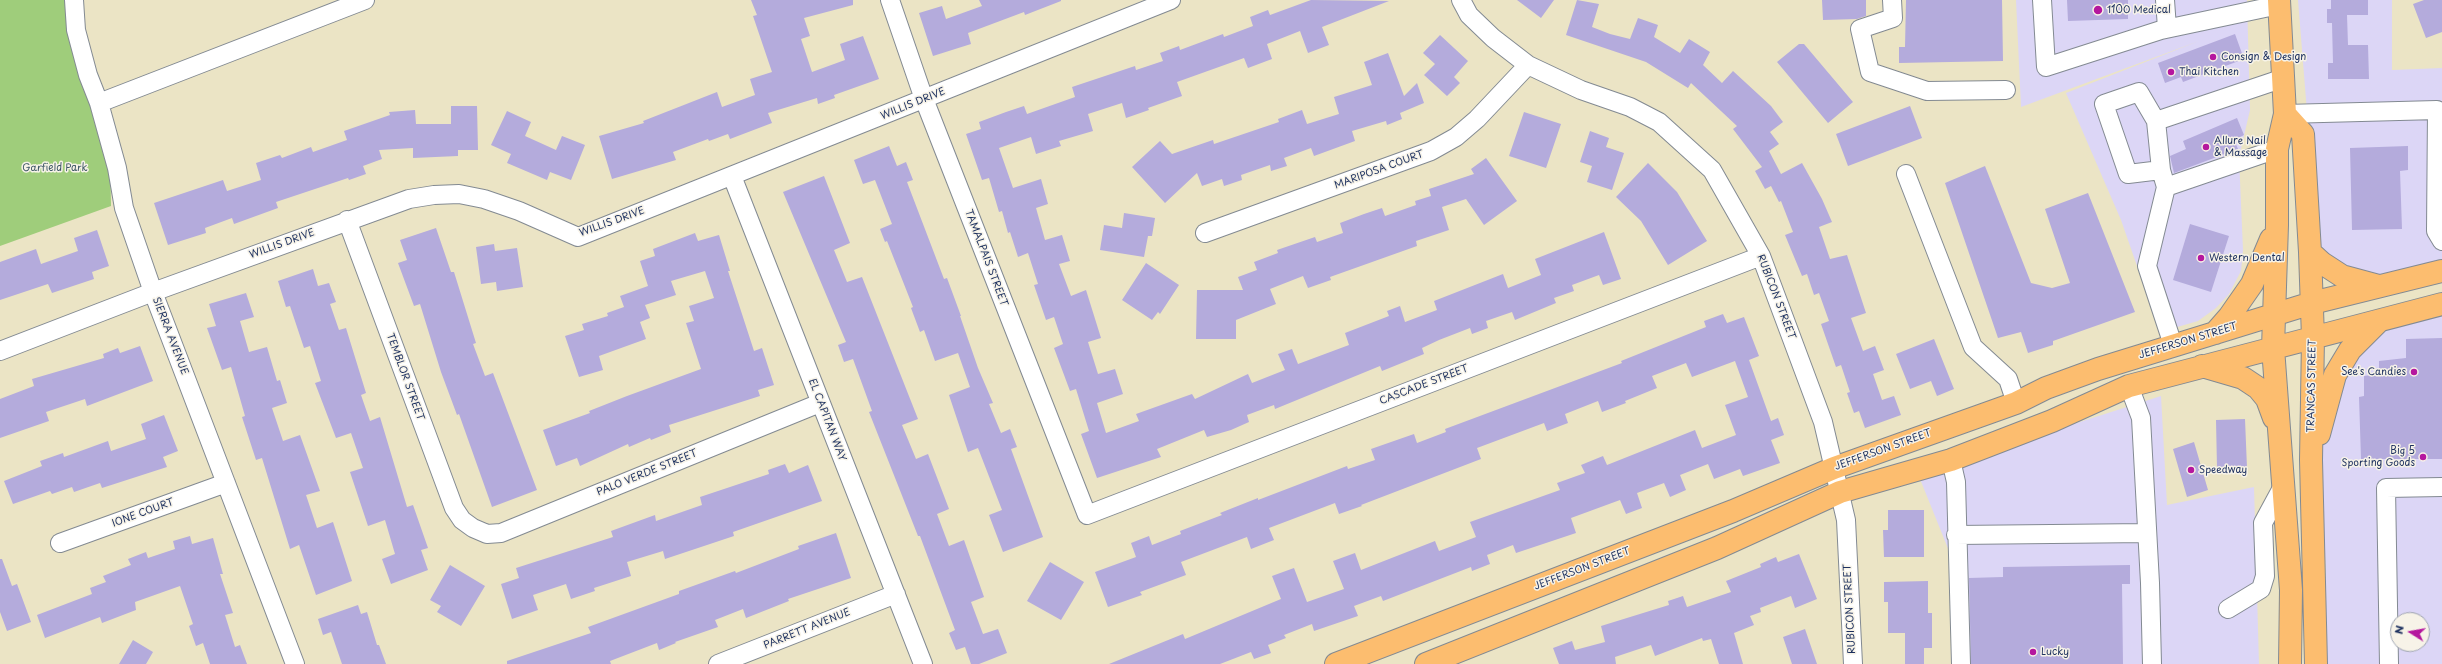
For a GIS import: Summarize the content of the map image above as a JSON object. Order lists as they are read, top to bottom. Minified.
{"streets":{"main road":["JEFFERSON STREET","TRANCAS STREET"],"street":["WILLIS DRIVE","MARIPOSA COURT","TAMALPAIS STREET","RUBICON STREET","SIERRA AVENUE","TEMBLOR STREET","CASCADE STREET","EL CAPITAN WAY","PALO VERDE STREET","IONE COURT","PARRETT AVENUE"]},"crossings":[["WILLIS DRIVE","TAMALPAIS STREET"],["WILLIS DRIVE","SIERRA AVENUE"],["WILLIS DRIVE","TEMBLOR STREET"],["WILLIS DRIVE","EL CAPITAN WAY"],["MARIPOSA COURT","RUBICON STREET"],["TAMALPAIS STREET","CASCADE STREET"],["RUBICON STREET","JEFFERSON STREET"],["RUBICON STREET","CASCADE STREET"],["SIERRA AVENUE","IONE COURT"],["JEFFERSON STREET","TRANCAS STREET"],["TEMBLOR STREET","PALO VERDE STREET"],["EL CAPITAN WAY","PALO VERDE STREET"],["EL CAPITAN WAY","PARRETT AVENUE"]],"parks":["Garfield Park"],"places":["1100 Medical","Consign & Design","Thai Kitchen","Allure Nail & Massage","Western Dental","See's Candies","Big 5 Sporting Goods","Speedway","Lucky"],"north":"left"}
